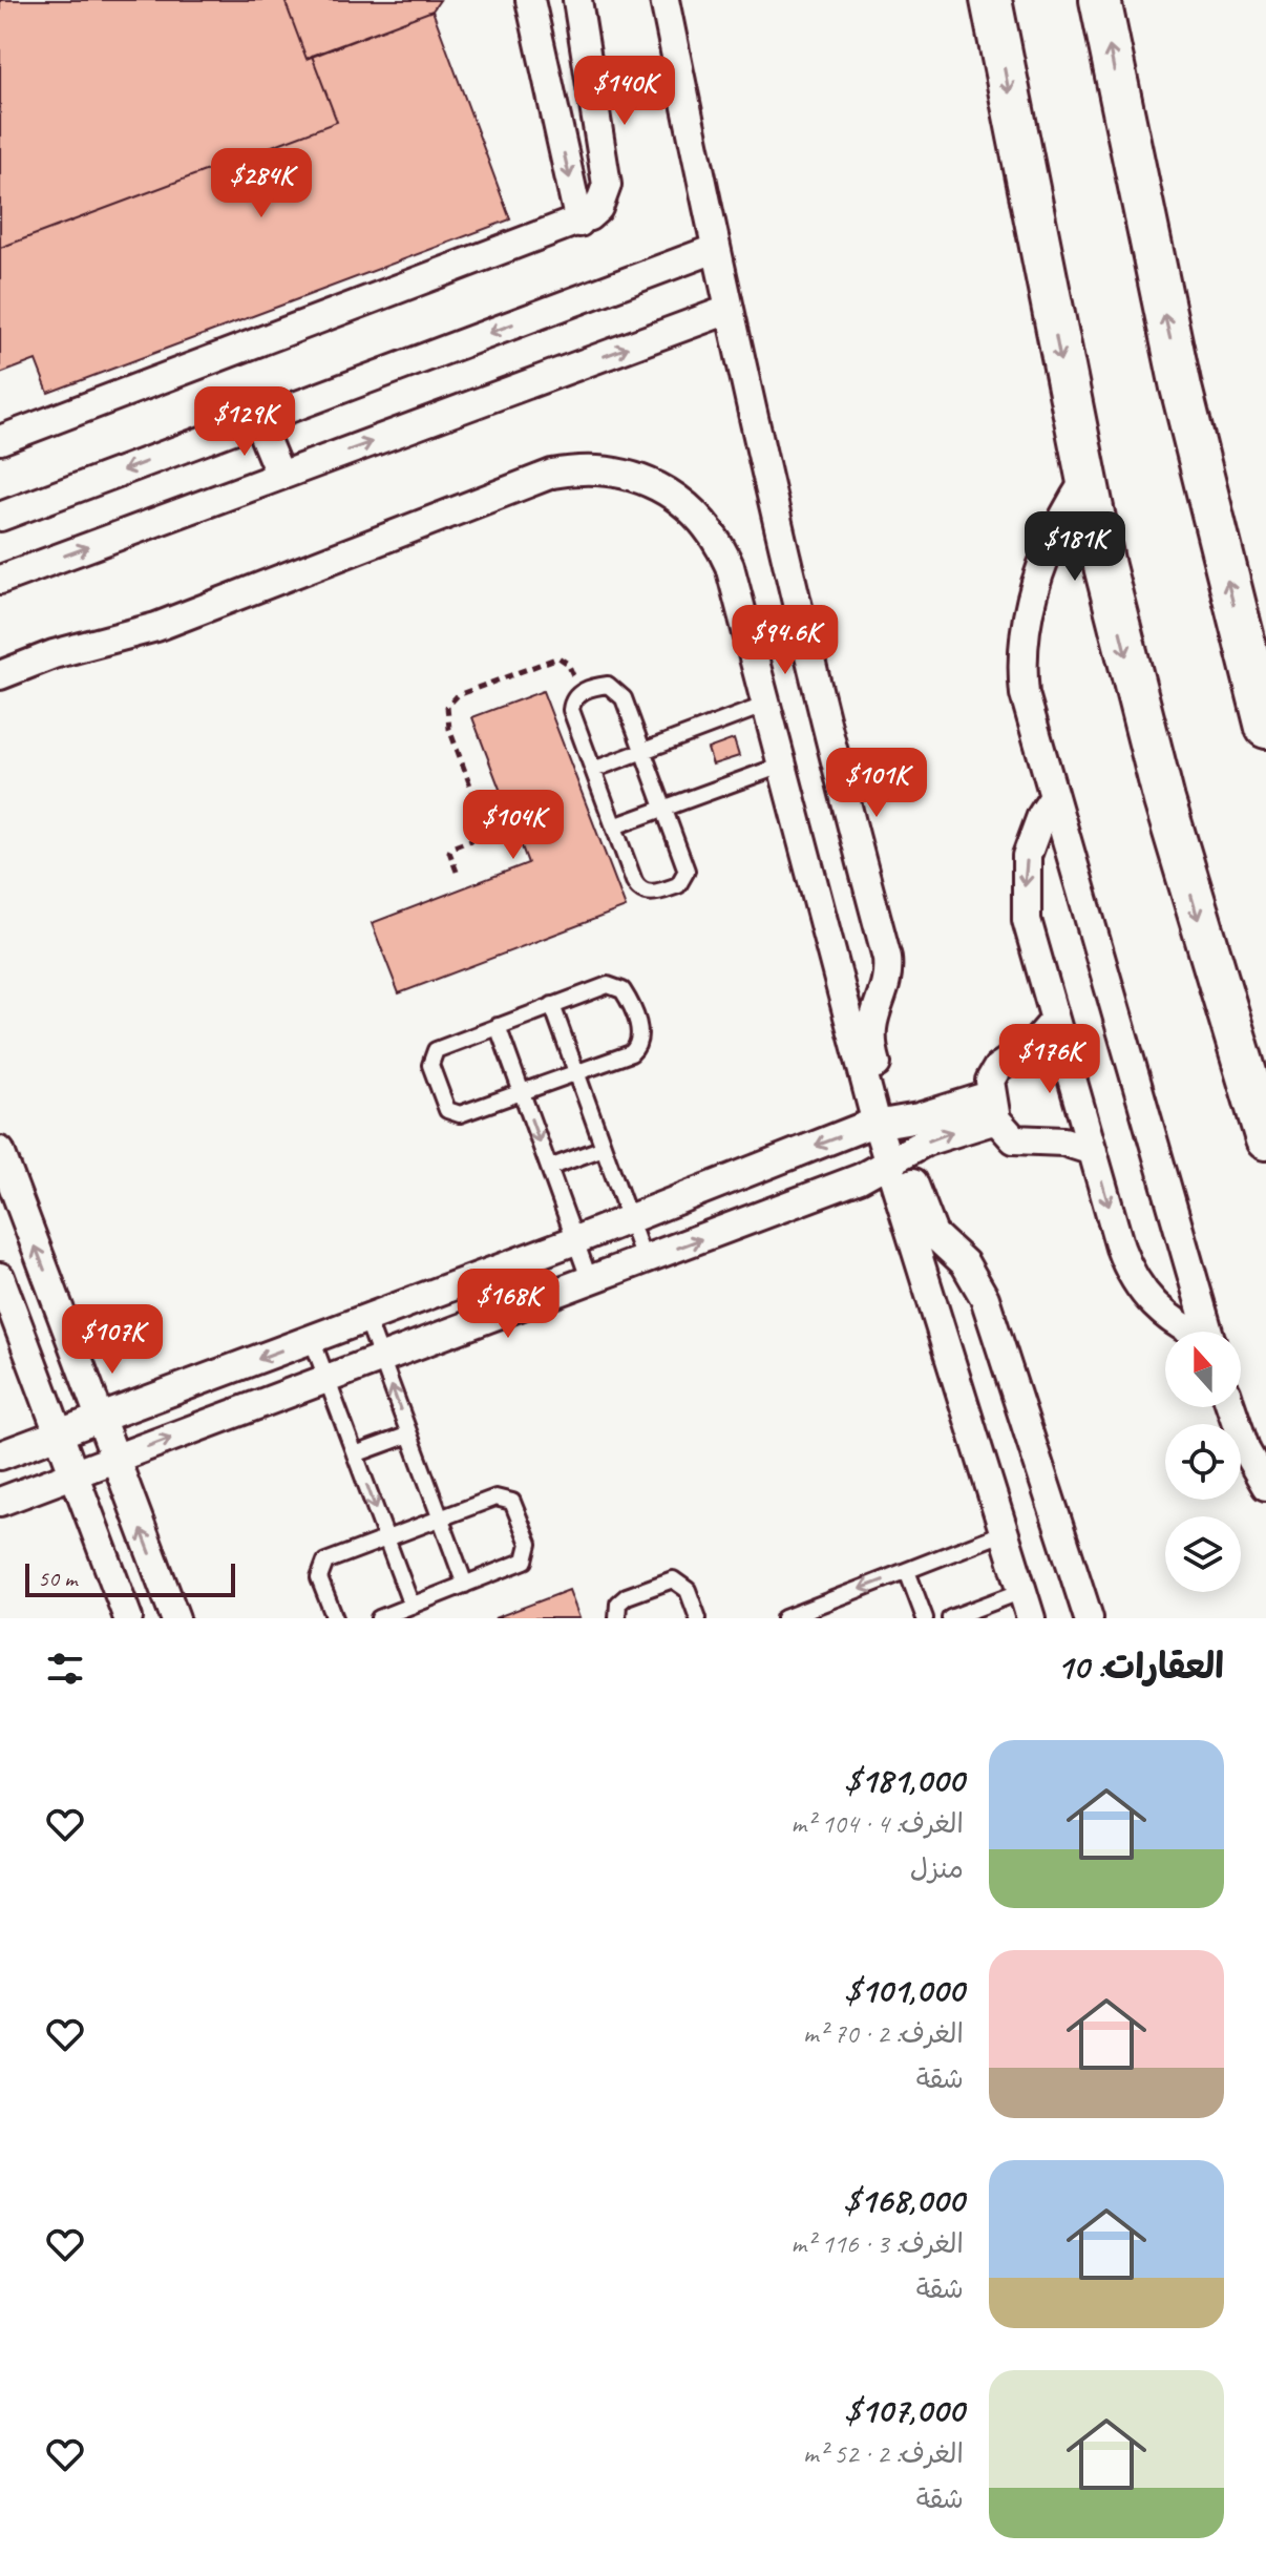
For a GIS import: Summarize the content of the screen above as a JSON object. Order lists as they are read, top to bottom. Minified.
{"scale_bar":"50 m","north":"top","page":{"price":["$140K","$284K","$129K","$181K","$94.6K","$101K","$104K","$176K","$168K","$107K"],"scale":"50 m","heading":"العقارات: 10","list":[{"name":"$181,000","note":"الغرف: 4 · 104 m² · منزل"},{"name":"$101,000","note":"الغرف: 2 · 70 m² · شقة"},{"name":"$168,000","note":"الغرف: 3 · 116 m² · شقة"},{"name":"$107,000","note":"الغرف: 2 · 52 m² · شقة"}]}}
